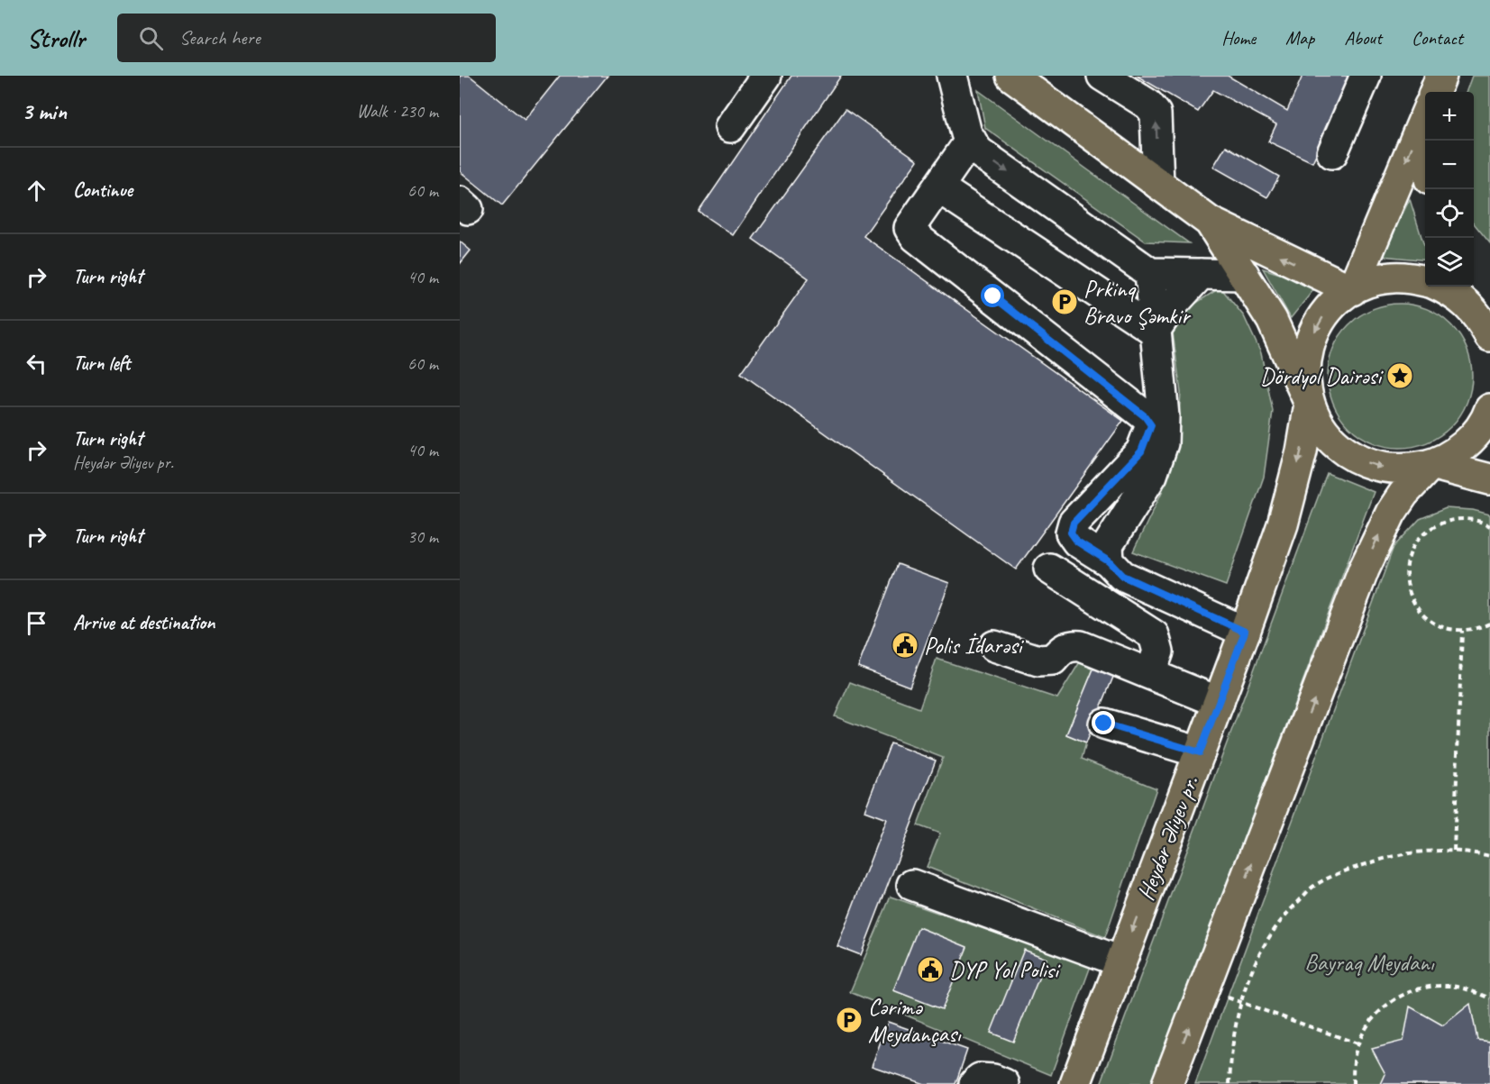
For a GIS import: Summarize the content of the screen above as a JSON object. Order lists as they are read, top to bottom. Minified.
{"streets":{"main road":["Heydər Əliyev pr."]},"parks":["Bayraq Meydanı"],"places":{"parking":["Prkinq Bravo Şəmkir","Cərimə Meydançası"],"place":["Dördyol Dairəsi"],"public building":["Polis İdarəsi","DYP Yol Polisi"]},"page":{"header":"Strollr","search":"Search here","nav":["Home","Map","About","Contact"],"heading":["3 min","Walk · 230 m"],"map_buttons":["+","−"],"list":[["Continue","60 m"],["Turn right","40 m"],["Turn left","60 m"],["Turn right","Heydər Əliyev pr.","40 m"],["Turn right","30 m"],"Arrive at destination"]}}
